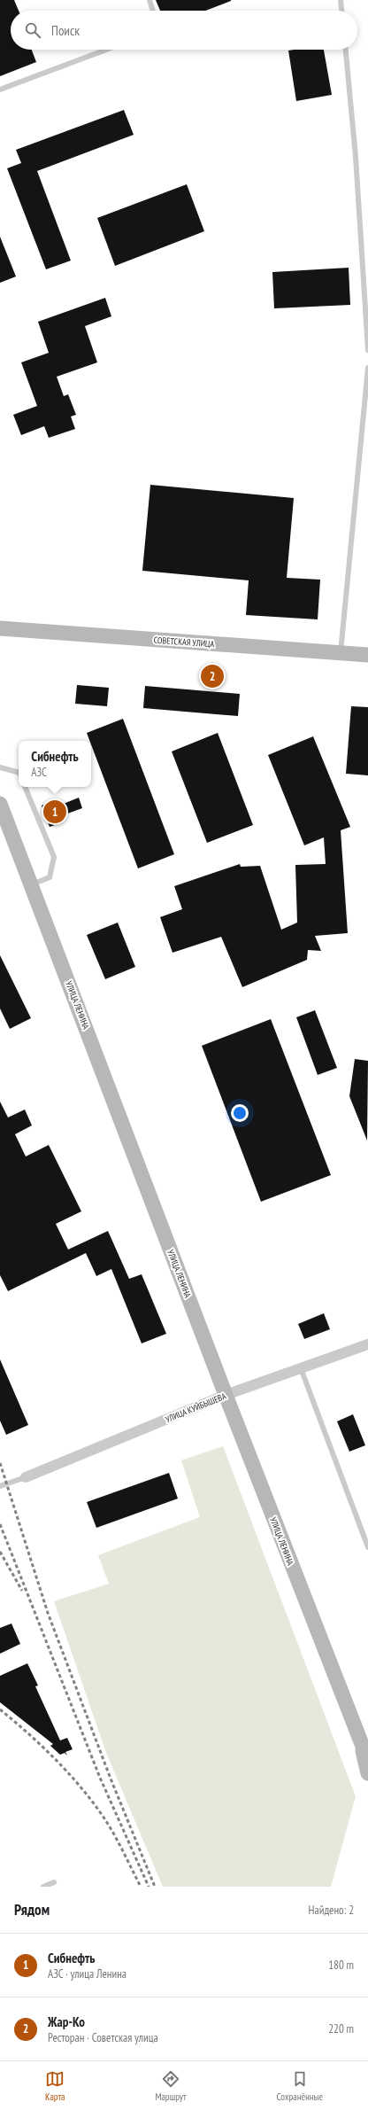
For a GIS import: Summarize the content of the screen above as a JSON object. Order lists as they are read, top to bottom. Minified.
{"streets":{"street":["СОВЕТСКАЯ УЛИЦА","УЛИЦА ЛЕНИНА","УЛИЦА КУЙБЫШЕВА"]},"crossings":[["УЛИЦА ЛЕНИНА","УЛИЦА КУЙБЫШЕВА"]],"page":{"search":"Поиск","pins":["2","1"],"popup":["Сибнефть","АЗС"],"heading":["Рядом","Найдено: 2"],"list":[{"mark":"1","name":"Сибнефть","note":"АЗС · улица Ленина","value":"180 m"},{"mark":"2","name":"Жар-Ко","note":"Ресторан · Советская улица","value":"220 m"}],"nav":["Карта","Маршрут","Сохранённые"]}}
